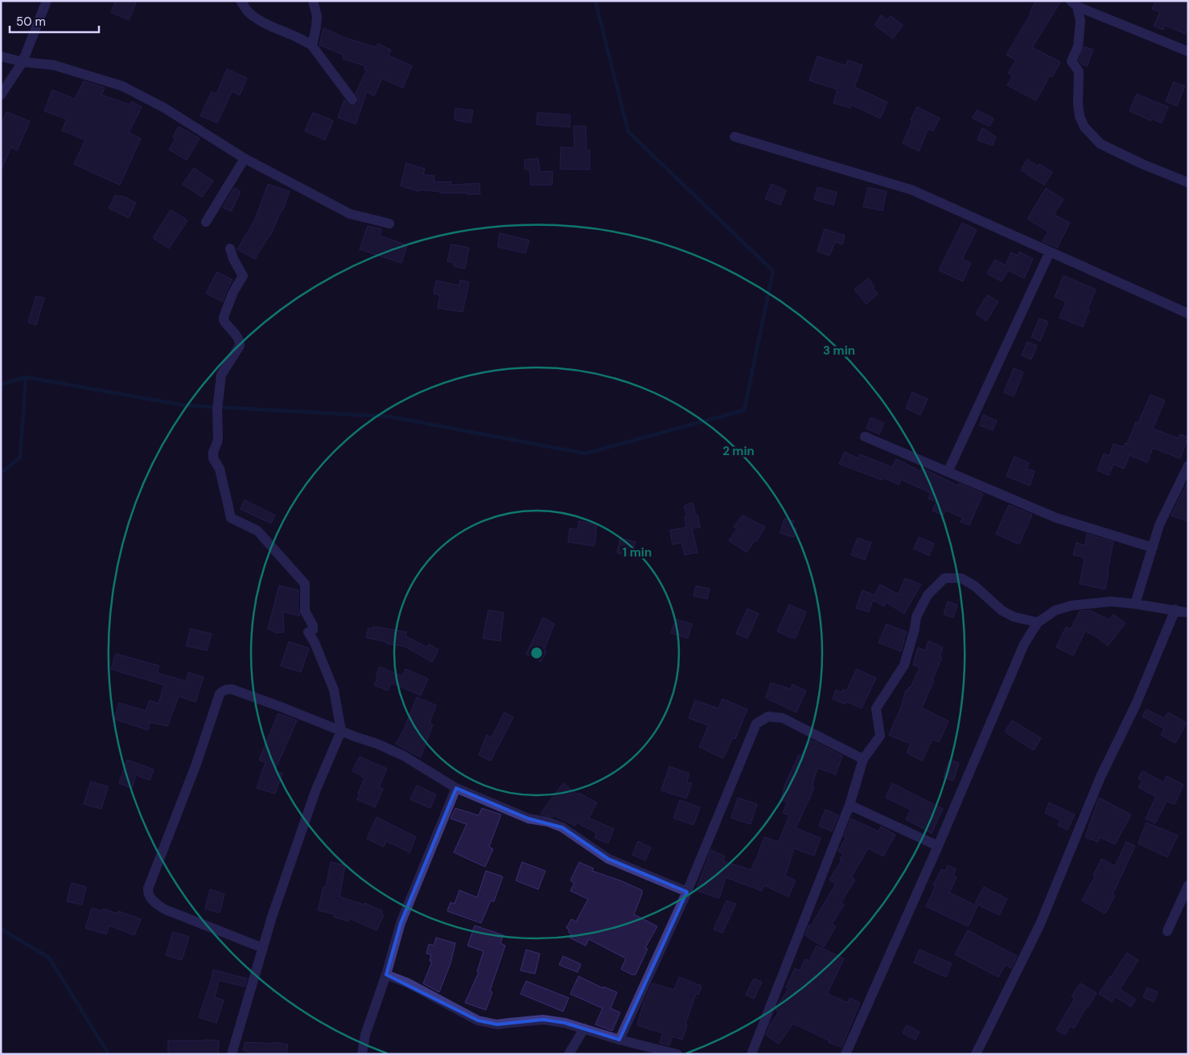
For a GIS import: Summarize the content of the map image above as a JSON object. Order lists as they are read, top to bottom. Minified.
{"scale_bar":"50 m","rings":["3 min","2 min","1 min"]}
